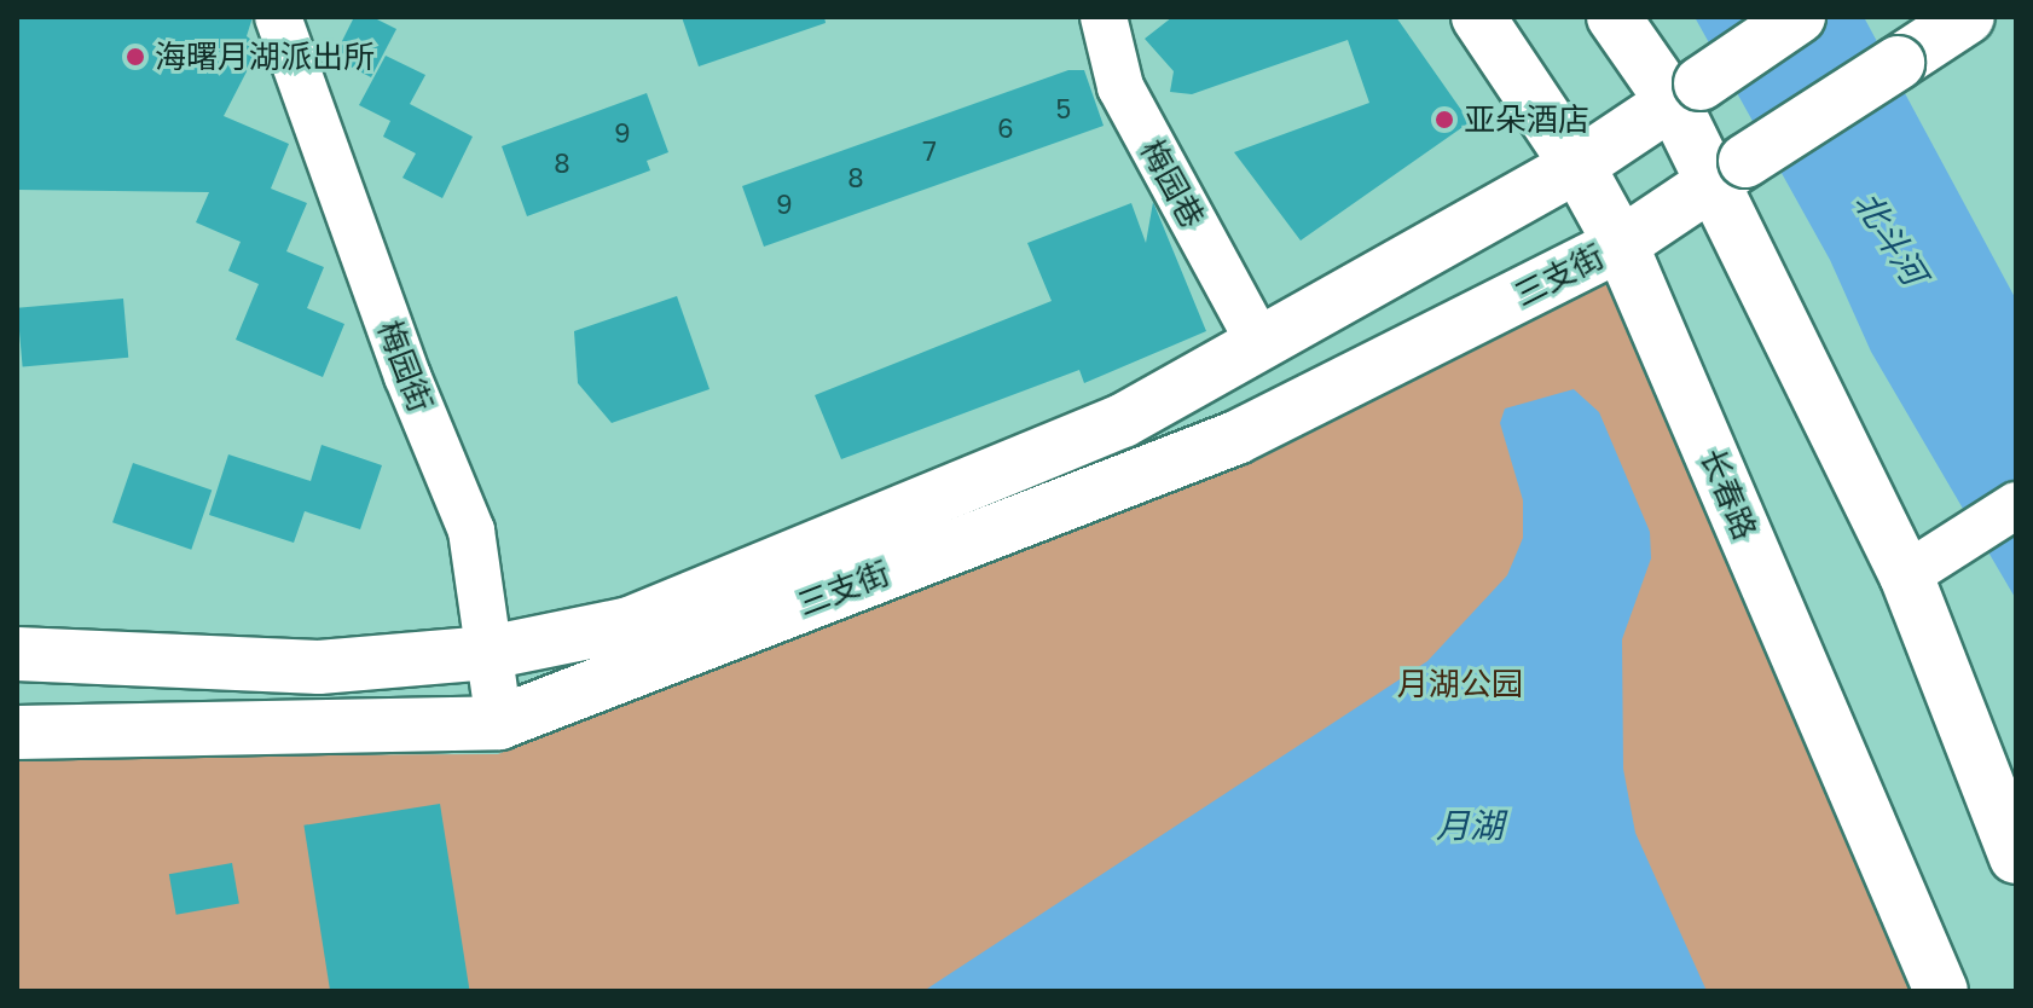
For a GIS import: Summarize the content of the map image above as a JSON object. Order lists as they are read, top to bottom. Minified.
{"streets":{"main road":["三支街","长春路"],"street":["梅园巷","梅园街"]},"crossings":[["梅园巷","三支街"],["三支街","梅园街"],["三支街","长春路"]],"water":["北斗河","月湖"],"parks":["月湖公园"],"places":["海曙月湖派出所","亚朵酒店"],"house_numbers":["5","6","9","7","8","8","9"]}
